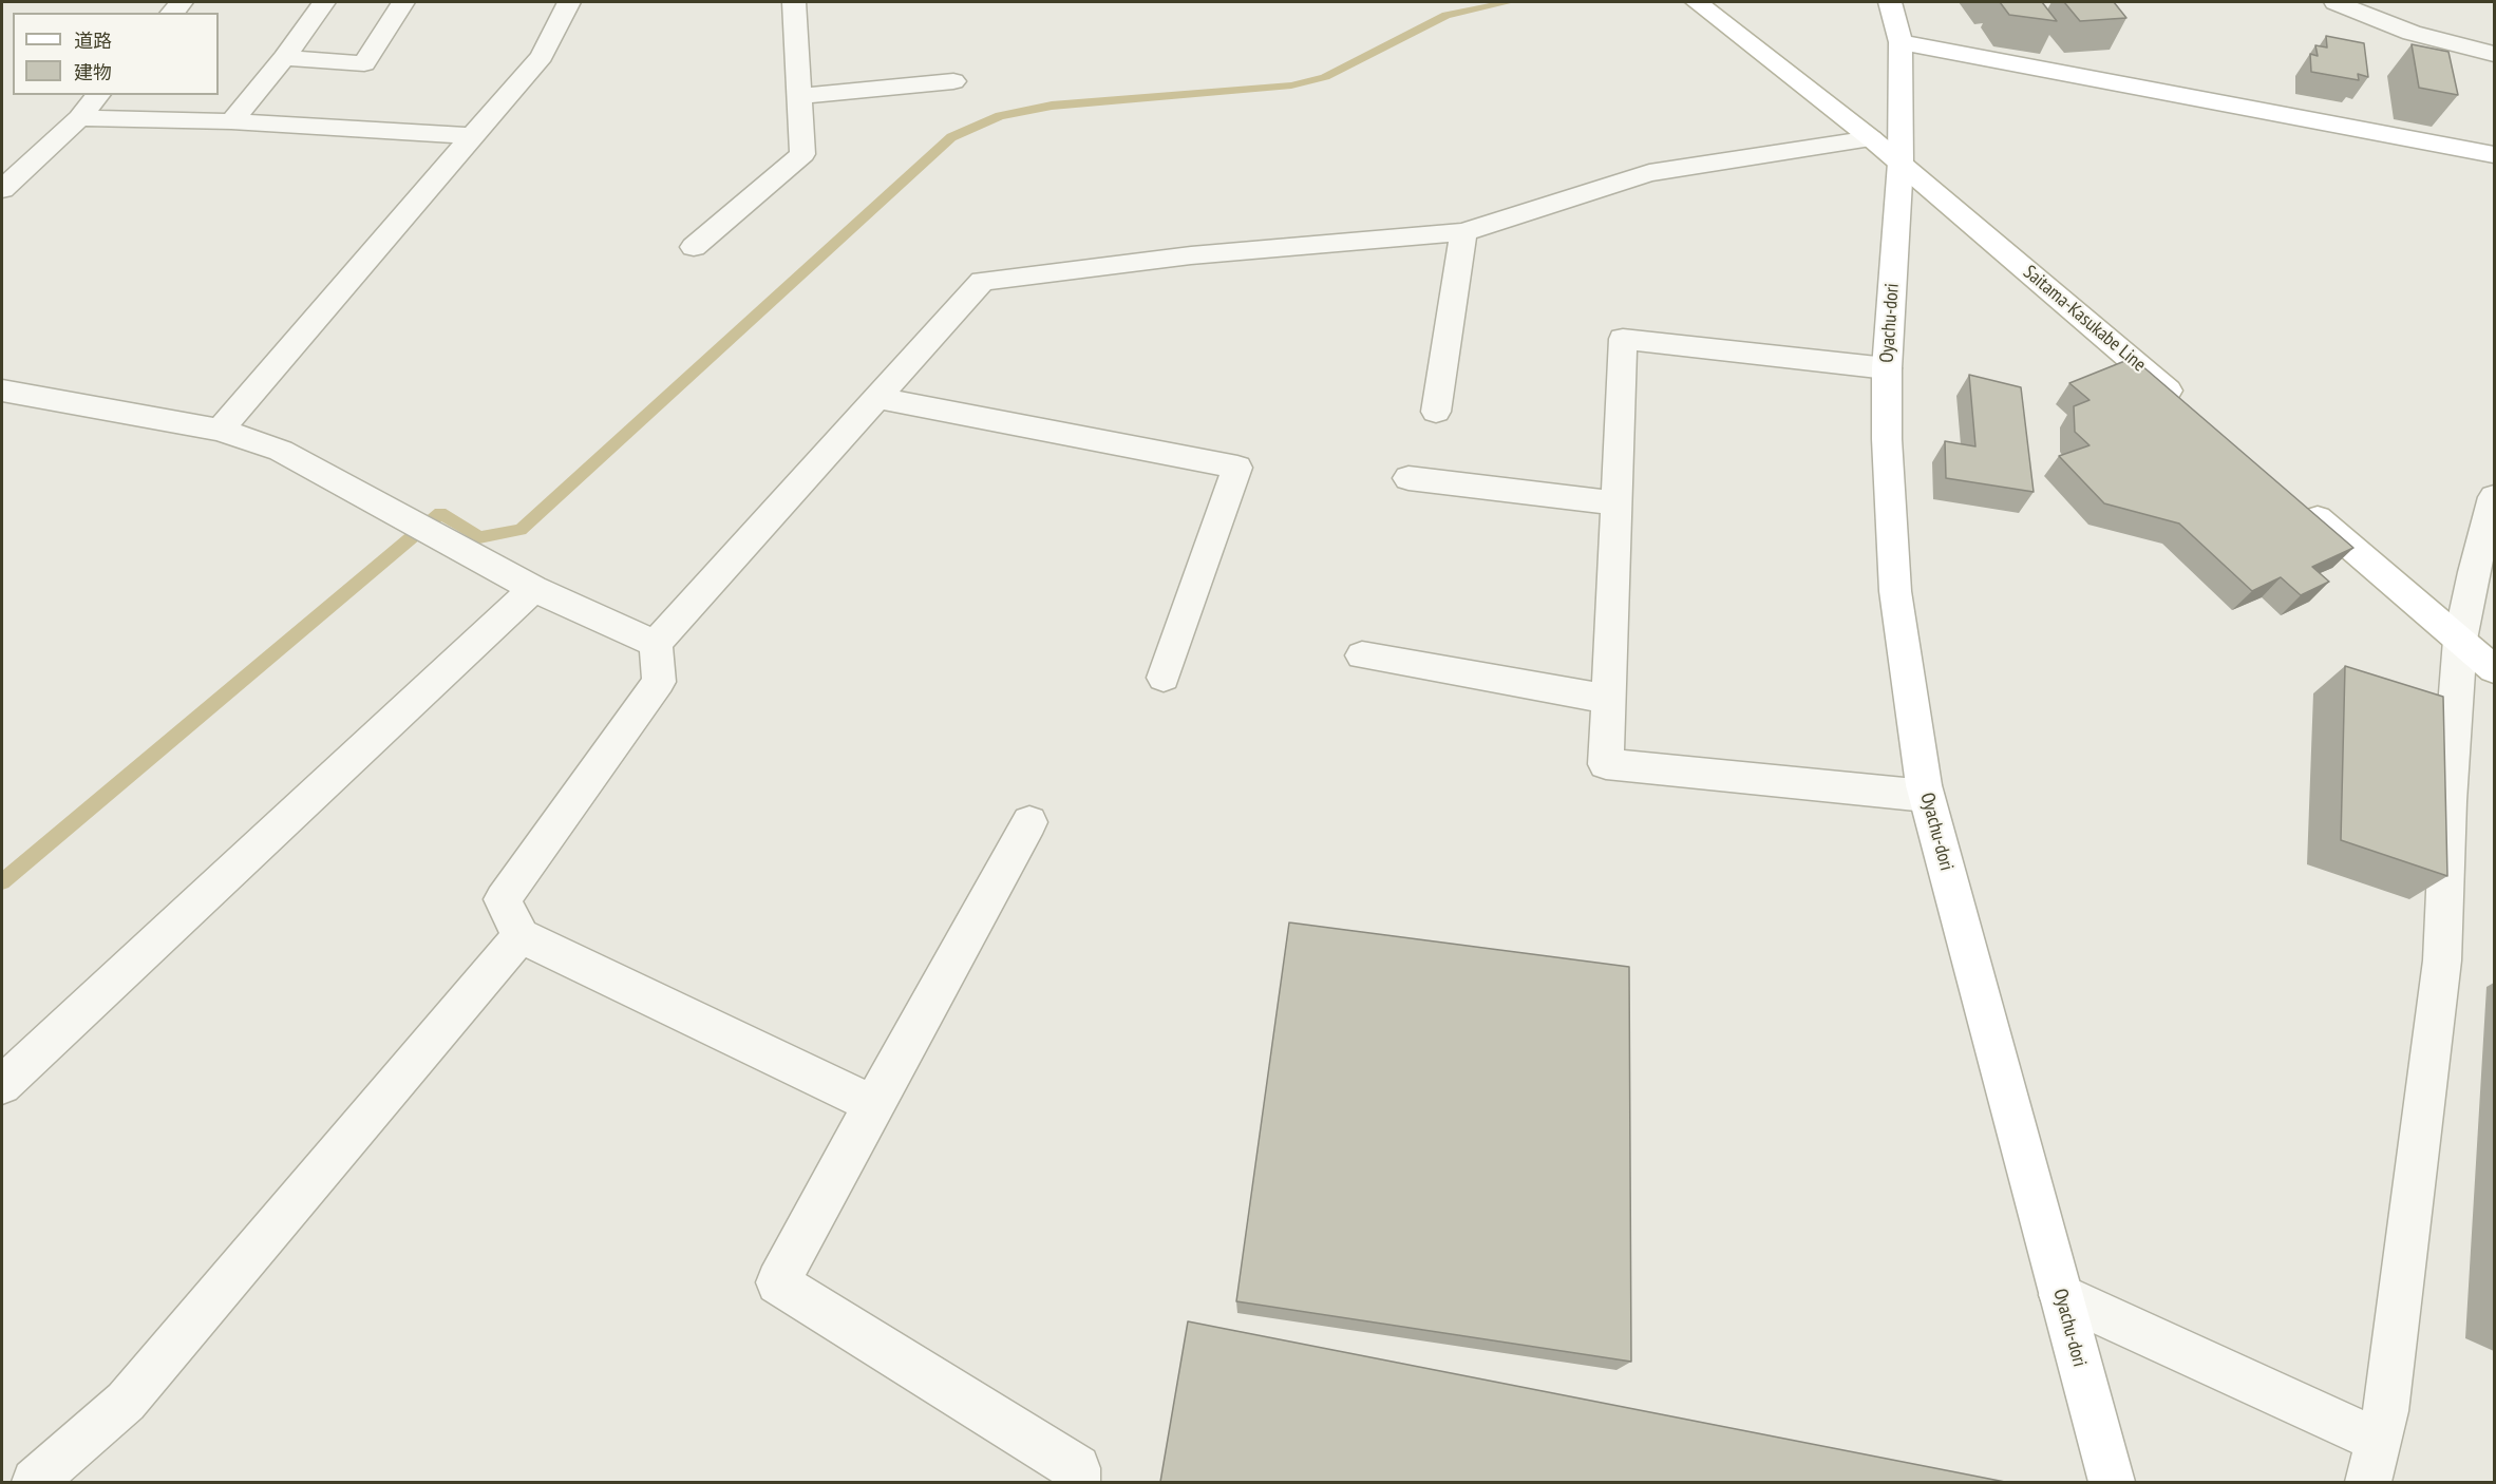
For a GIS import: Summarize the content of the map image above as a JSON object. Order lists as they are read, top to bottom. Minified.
{"streets":{"street":["Saitama-Kasukabe Line","Oyachu-dori"]},"crossings":[["Saitama-Kasukabe Line","Oyachu-dori"]],"legend":["道路","建物"]}
